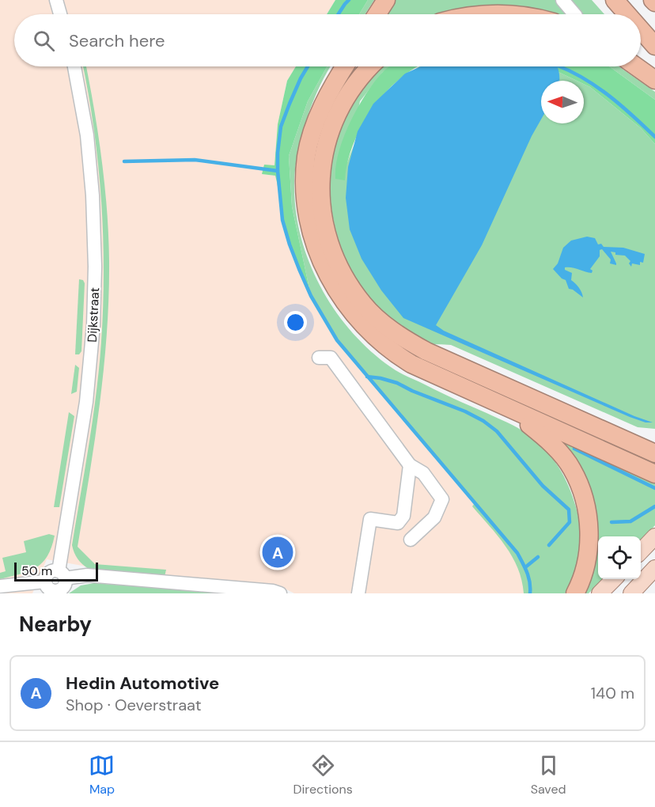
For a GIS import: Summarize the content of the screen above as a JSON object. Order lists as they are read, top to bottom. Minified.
{"streets":{"street":["Dijkstraat"]},"scale_bar":"50 m","north":"left","page":{"search":"Search here","pins":"A","scale":"50 m","heading":"Nearby","list":[{"mark":"A","name":"Hedin Automotive","note":"Shop · Oeverstraat","value":"140 m"}],"nav":["Map","Directions","Saved"]}}
